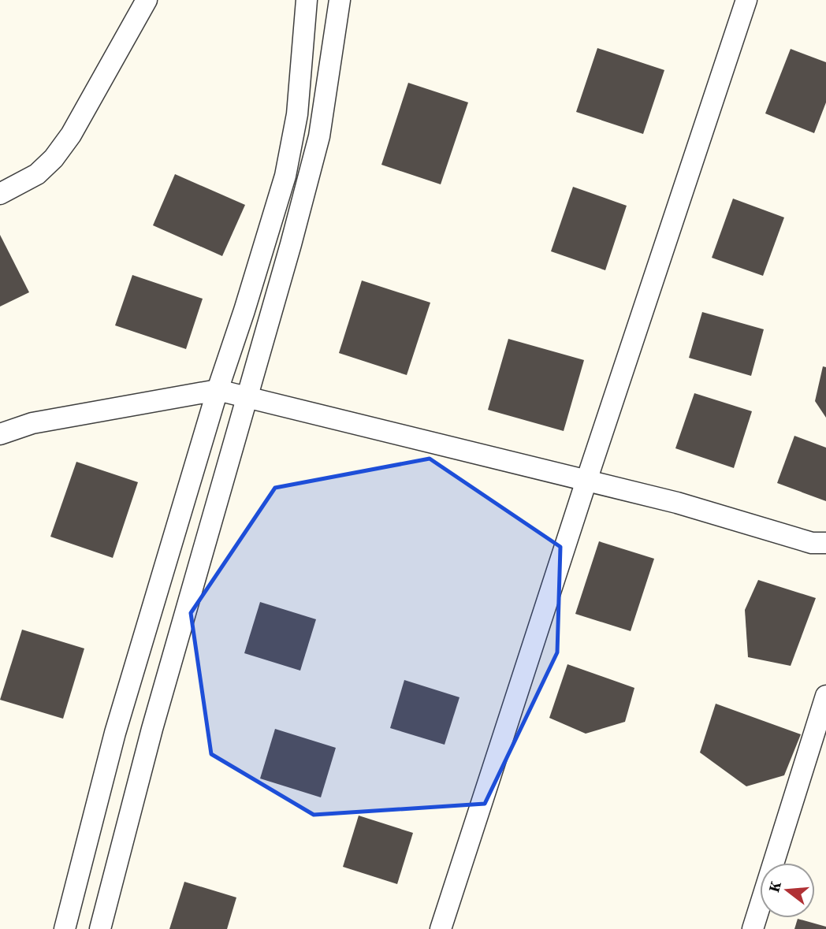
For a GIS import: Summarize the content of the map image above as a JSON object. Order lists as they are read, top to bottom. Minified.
{"north":"left"}
